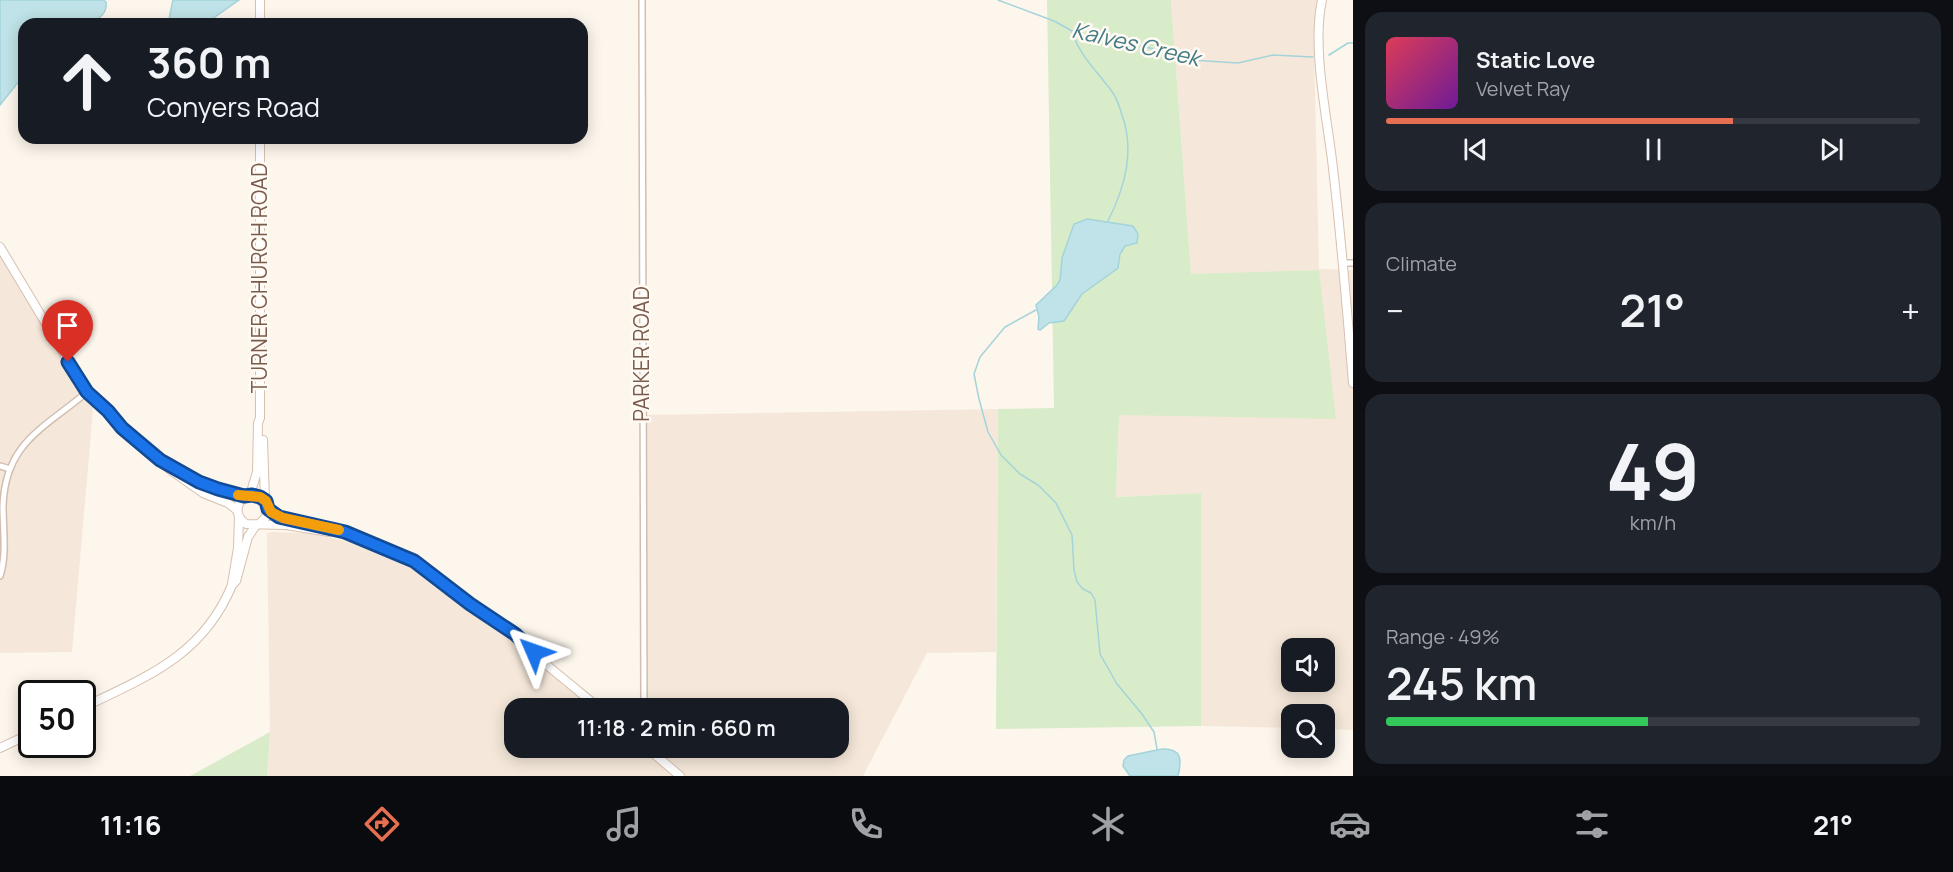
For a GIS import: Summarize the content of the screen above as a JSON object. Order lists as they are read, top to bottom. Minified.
{"streets":{"street":["TURNER CHURCH ROAD","PARKER ROAD"]},"water":["Kalves Creek"],"page":{"turn":["360 m","Conyers Road"],"song":["Static Love","Velvet Ray"],"tile":["Climate",["49","km/h"],["Range · 49%","245 km"]],"heat":["−","21°","+"],"limit":"50","trip":"11:18 · 2 min · 660 m","tabs":["11:16","21°"]}}
